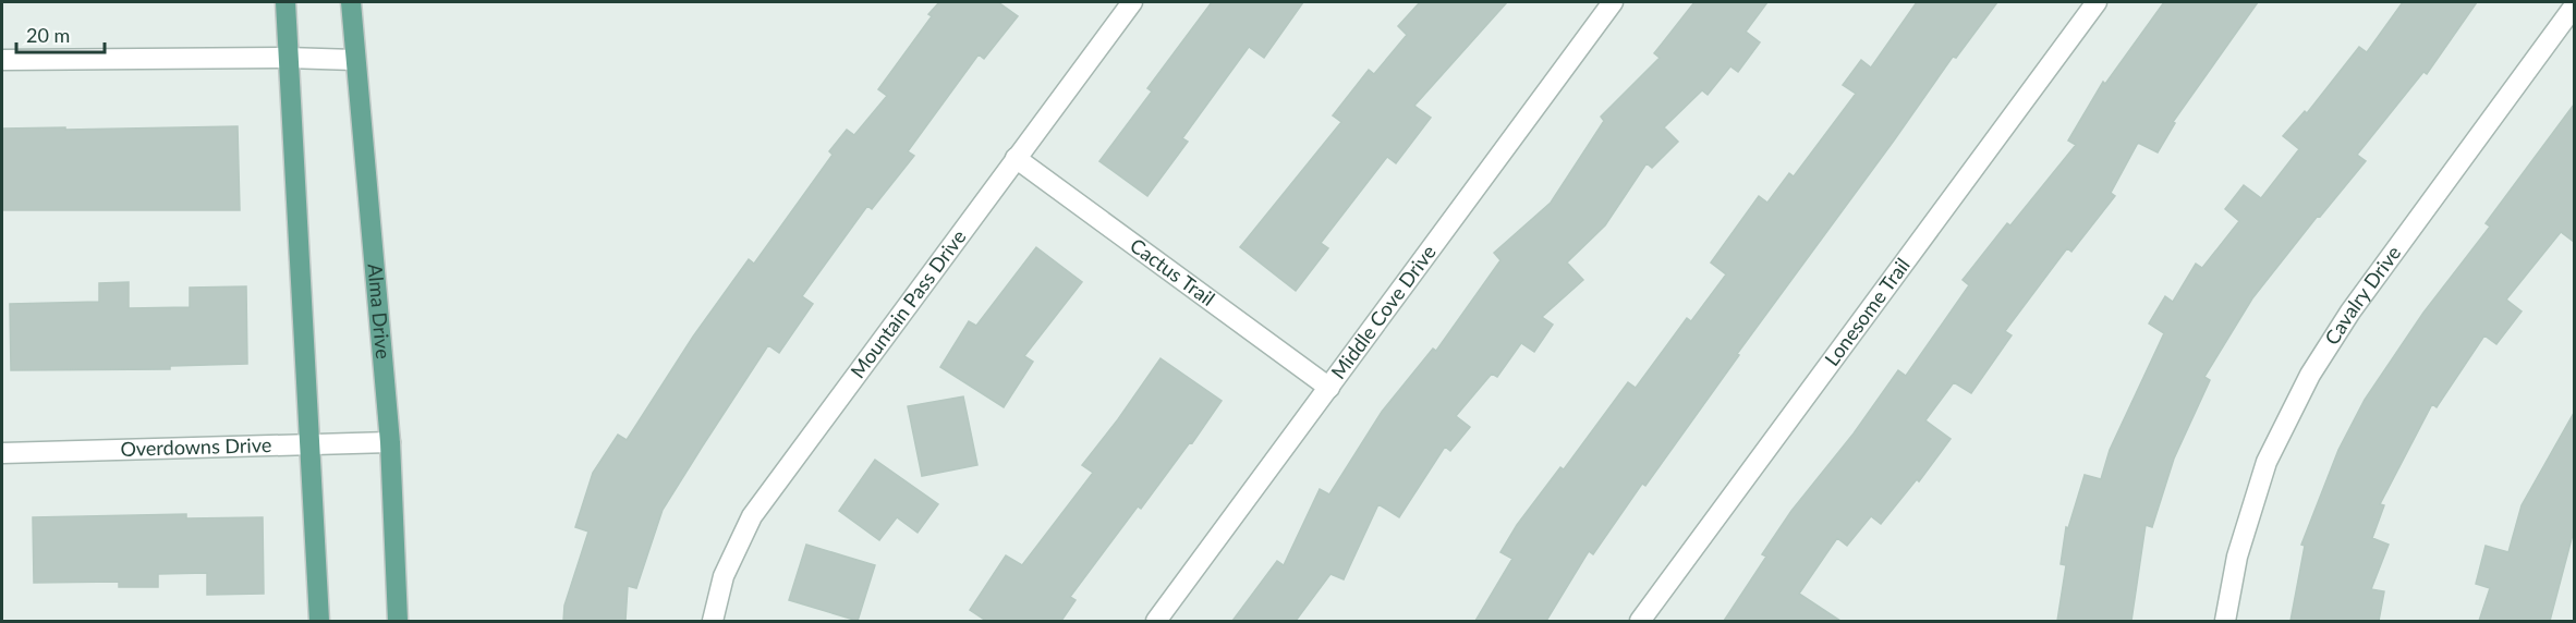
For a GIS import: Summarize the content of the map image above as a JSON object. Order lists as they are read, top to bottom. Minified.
{"streets":{"main road":["Alma Drive"],"street":["Cactus Trail","Cavalry Drive","Mountain Pass Drive","Middle Cove Drive","Lonesome Trail","Overdowns Drive"]},"crossings":[["Cactus Trail","Mountain Pass Drive"],["Cactus Trail","Middle Cove Drive"],["Alma Drive","Overdowns Drive"]],"scale_bar":"20 m"}
